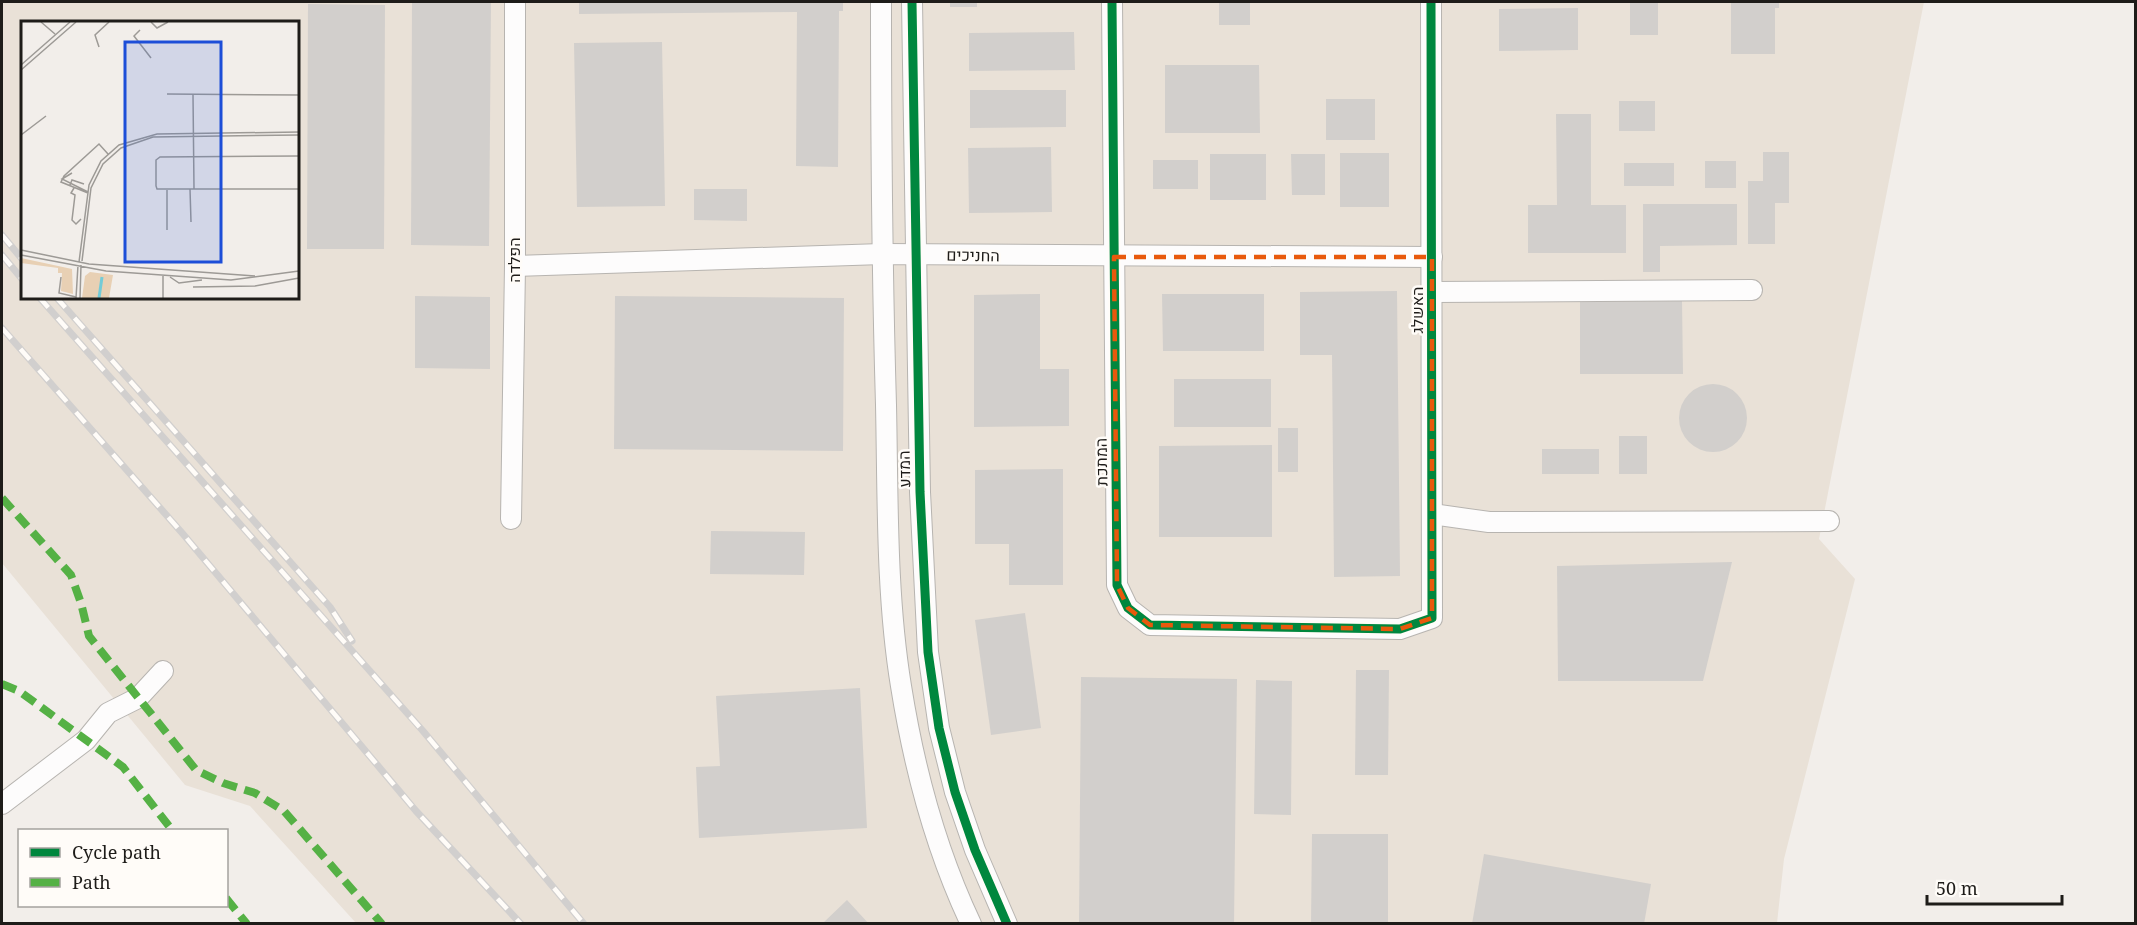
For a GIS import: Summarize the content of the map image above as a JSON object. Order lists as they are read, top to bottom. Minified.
{"streets":{"street":["החניכים","הפלדה","האשלג","המתכת","המדע"]},"crossings":[["החניכים","הפלדה"],["החניכים","האשלג"],["החניכים","המתכת"],["החניכים","המדע"],["האשלג","המתכת"]],"legend":["Cycle path","Path"],"scale_bar":"50 m"}
